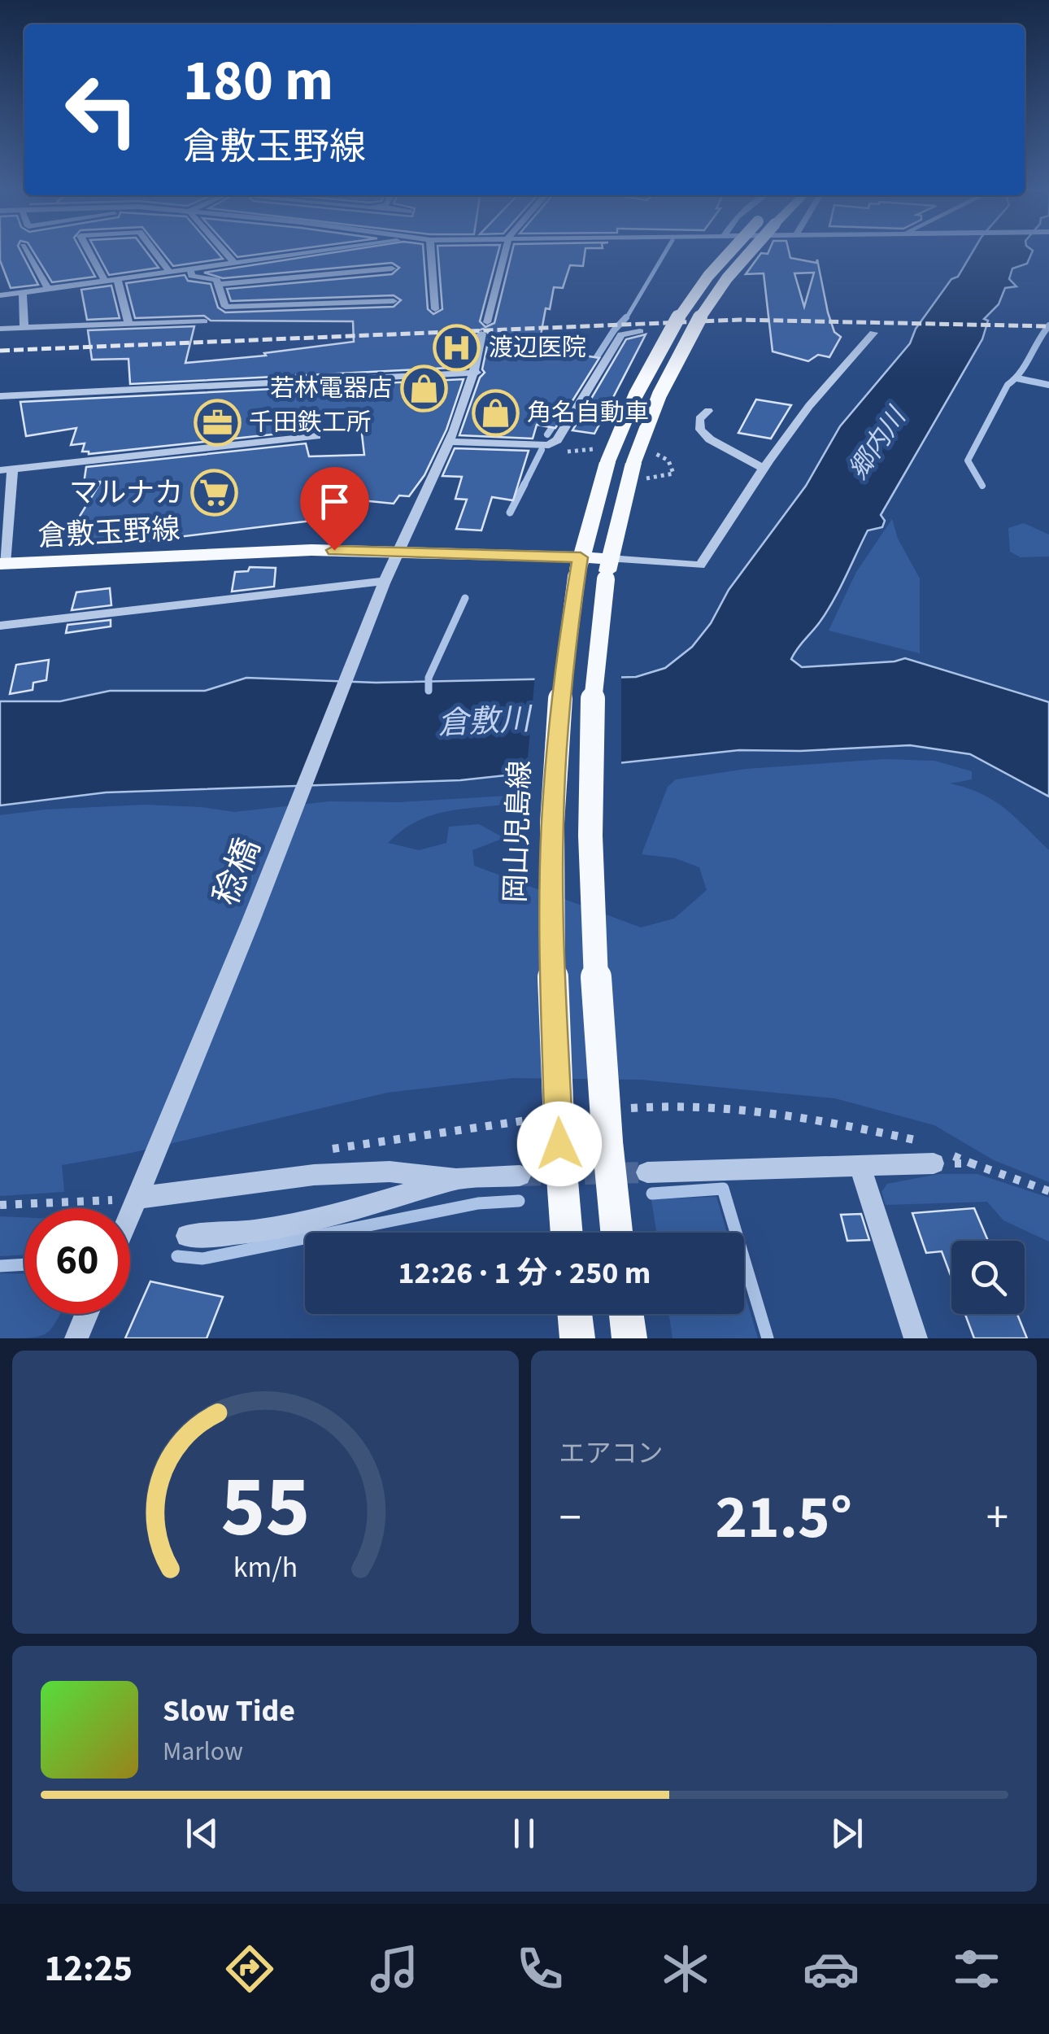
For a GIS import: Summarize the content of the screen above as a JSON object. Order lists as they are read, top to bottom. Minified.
{"streets":{"main road":["倉敷玉野線","岡山児島線"],"street":["稔橋"]},"crossings":[["倉敷玉野線","岡山児島線"],["倉敷玉野線","稔橋"]],"water":["郷内川","倉敷川"],"places":{"hospital":["渡辺医院"],"shop":["若林電器店","角名自動車"],"office":["千田鉄工所"],"supermarket":["マルナカ"]},"page":{"turn":["180 m","倉敷玉野線"],"limit":"60","trip":"12:26 · 1 分 · 250 m","tile":"エアコン","heat":["−","21.5°","+"],"song":["Slow Tide","Marlow"],"tabs":"12:25","gauge":["55","km/h"]}}
